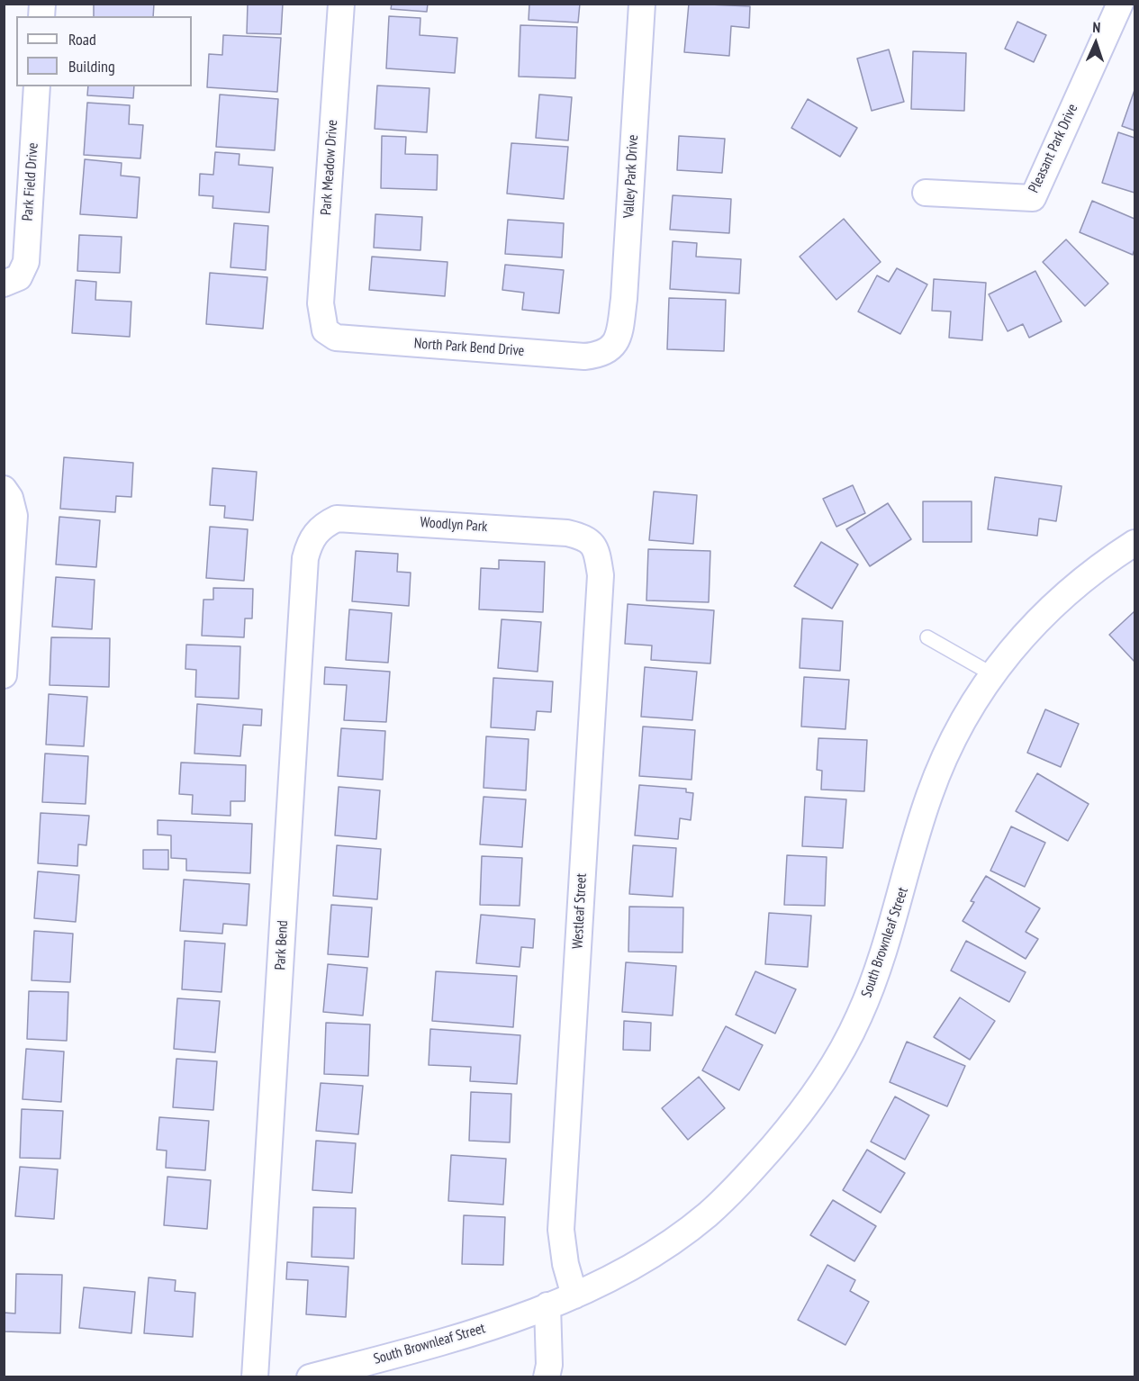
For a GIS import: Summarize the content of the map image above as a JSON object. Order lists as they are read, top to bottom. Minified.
{"streets":{"street":["Pleasant Park Drive","Park Meadow Drive","Valley Park Drive","Park Field Drive","North Park Bend Drive","Woodlyn Park","Westleaf Street","South Brownleaf Street","Park Bend"]},"crossings":[["Park Meadow Drive","North Park Bend Drive"],["Valley Park Drive","North Park Bend Drive"],["Woodlyn Park","Westleaf Street"],["Woodlyn Park","Park Bend"],["Westleaf Street","South Brownleaf Street"]],"legend":["Road","Building"],"north":"top"}
